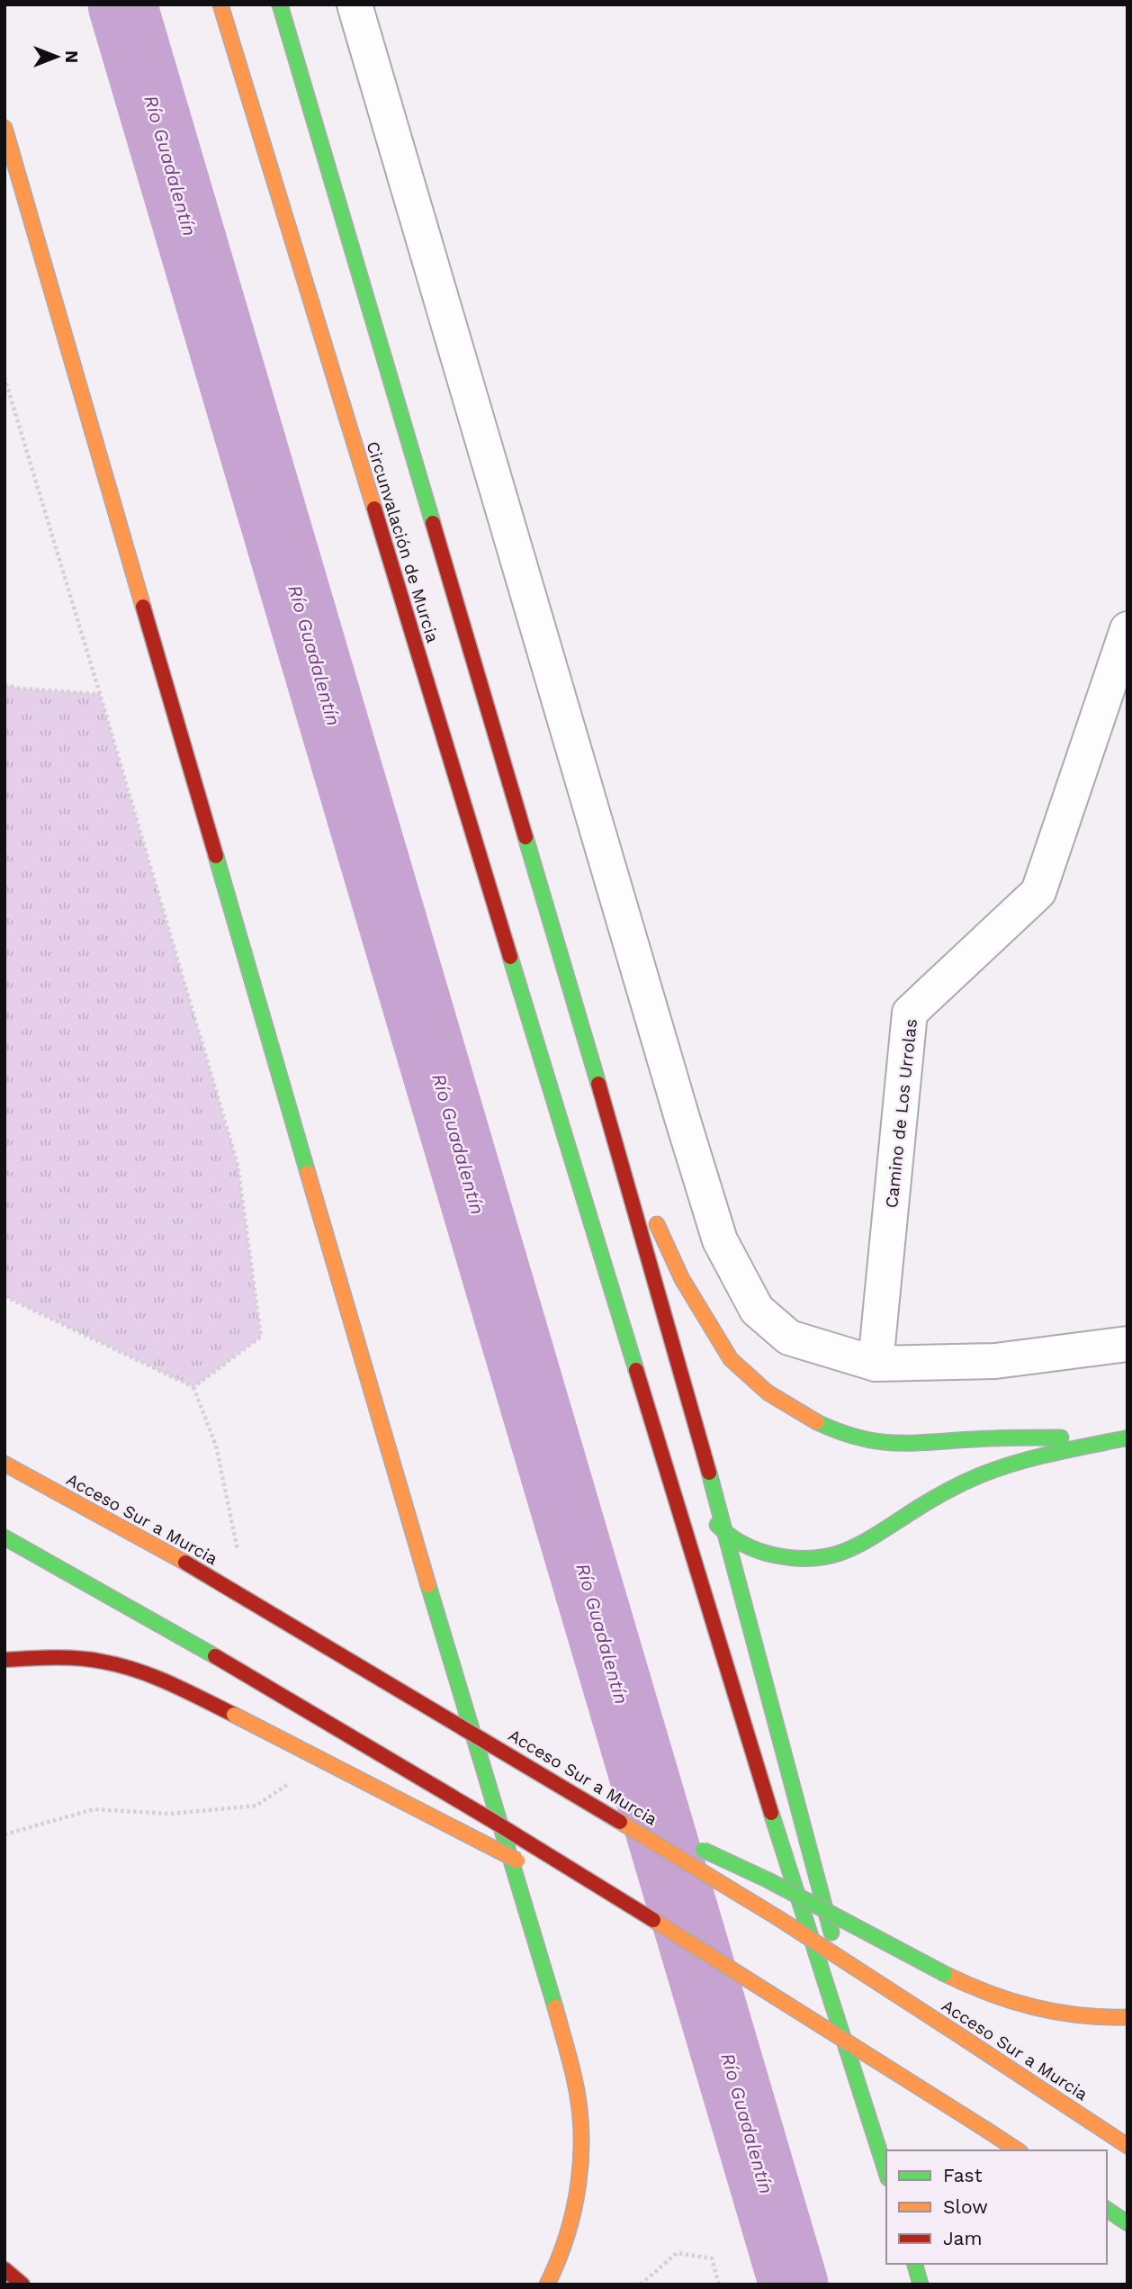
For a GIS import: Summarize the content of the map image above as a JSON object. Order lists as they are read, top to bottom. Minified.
{"streets":{"highway":["Circunvalación de Murcia","Acceso Sur a Murcia"],"street":["Camino de Los Urrolas"]},"water":["Río Guadalentín"],"legend":["Fast","Slow","Jam"],"north":"right"}
